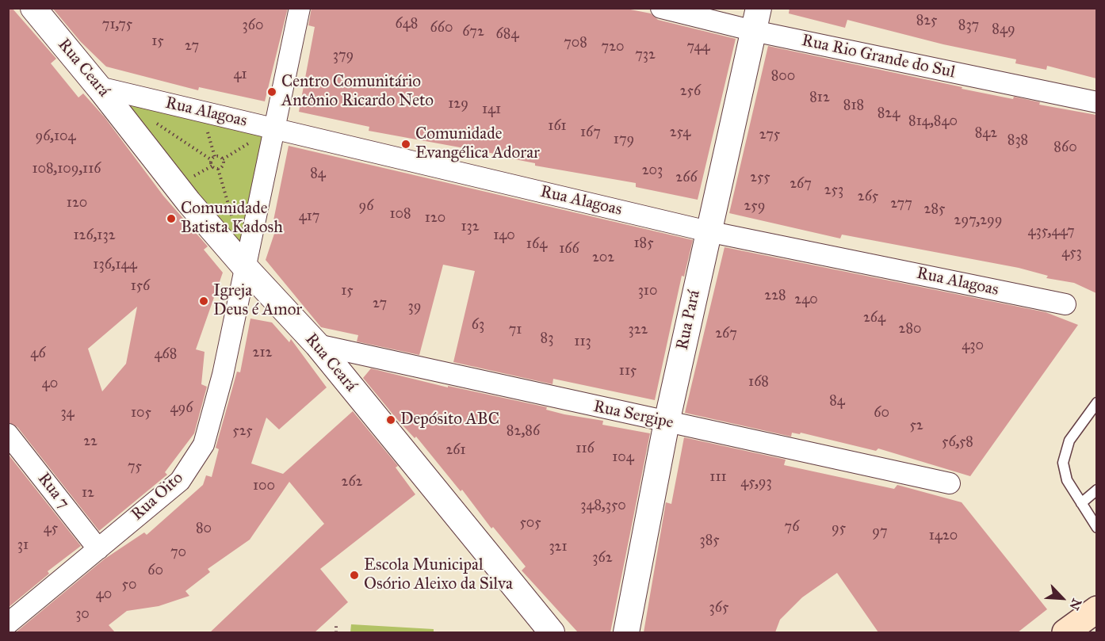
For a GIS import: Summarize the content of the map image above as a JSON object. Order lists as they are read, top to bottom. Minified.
{"streets":{"street":["Rua Rio Grande do Sul","Rua Ceará","Rua Alagoas","Rua Pará","Rua Sergipe","Rua 7","Rua Oito"]},"crossings":[["Rua Rio Grande do Sul","Rua Pará"],["Rua Ceará","Rua Alagoas"],["Rua Ceará","Rua Sergipe"],["Rua Ceará","Rua Oito"],["Rua Alagoas","Rua Pará"],["Rua Alagoas","Rua Oito"],["Rua Pará","Rua Sergipe"],["Rua 7","Rua Oito"]],"places":["Centro Comunitário Antônio Ricardo Neto","Comunidade Evangélica Adorar","Comunidade Batista Kadosh","Igreja Deus é Amor","Depósito ABC","Escola Municipal Osório Aleixo da Silva"],"house_numbers":["825","648","71,75","360","837","660","849","672","684","15","708","27","720","744","732","379","41","800","256","812","129","818","141","824","814,840","161","167","254","842","275","96,104","179","838","860","108,109,116","203","84","266","255","267","253","265","120","277","96","259","285","108","417","120","297,299","132","435,447","126,132","140","185","164","166","453","202","136,144","156","15","310","228","240","27","39","264","63","280","71","322","267","83","113","430","212","46","468","115","168","40","84","496","34","105","60","52","525","82,86","22","56,58","116","261","104","75","111","262","45,93","100","12","348,350","505","76","45","80","95","97","1420","385","31","321","70","362","60","50","40","365","30"],"north":"bottom right"}
